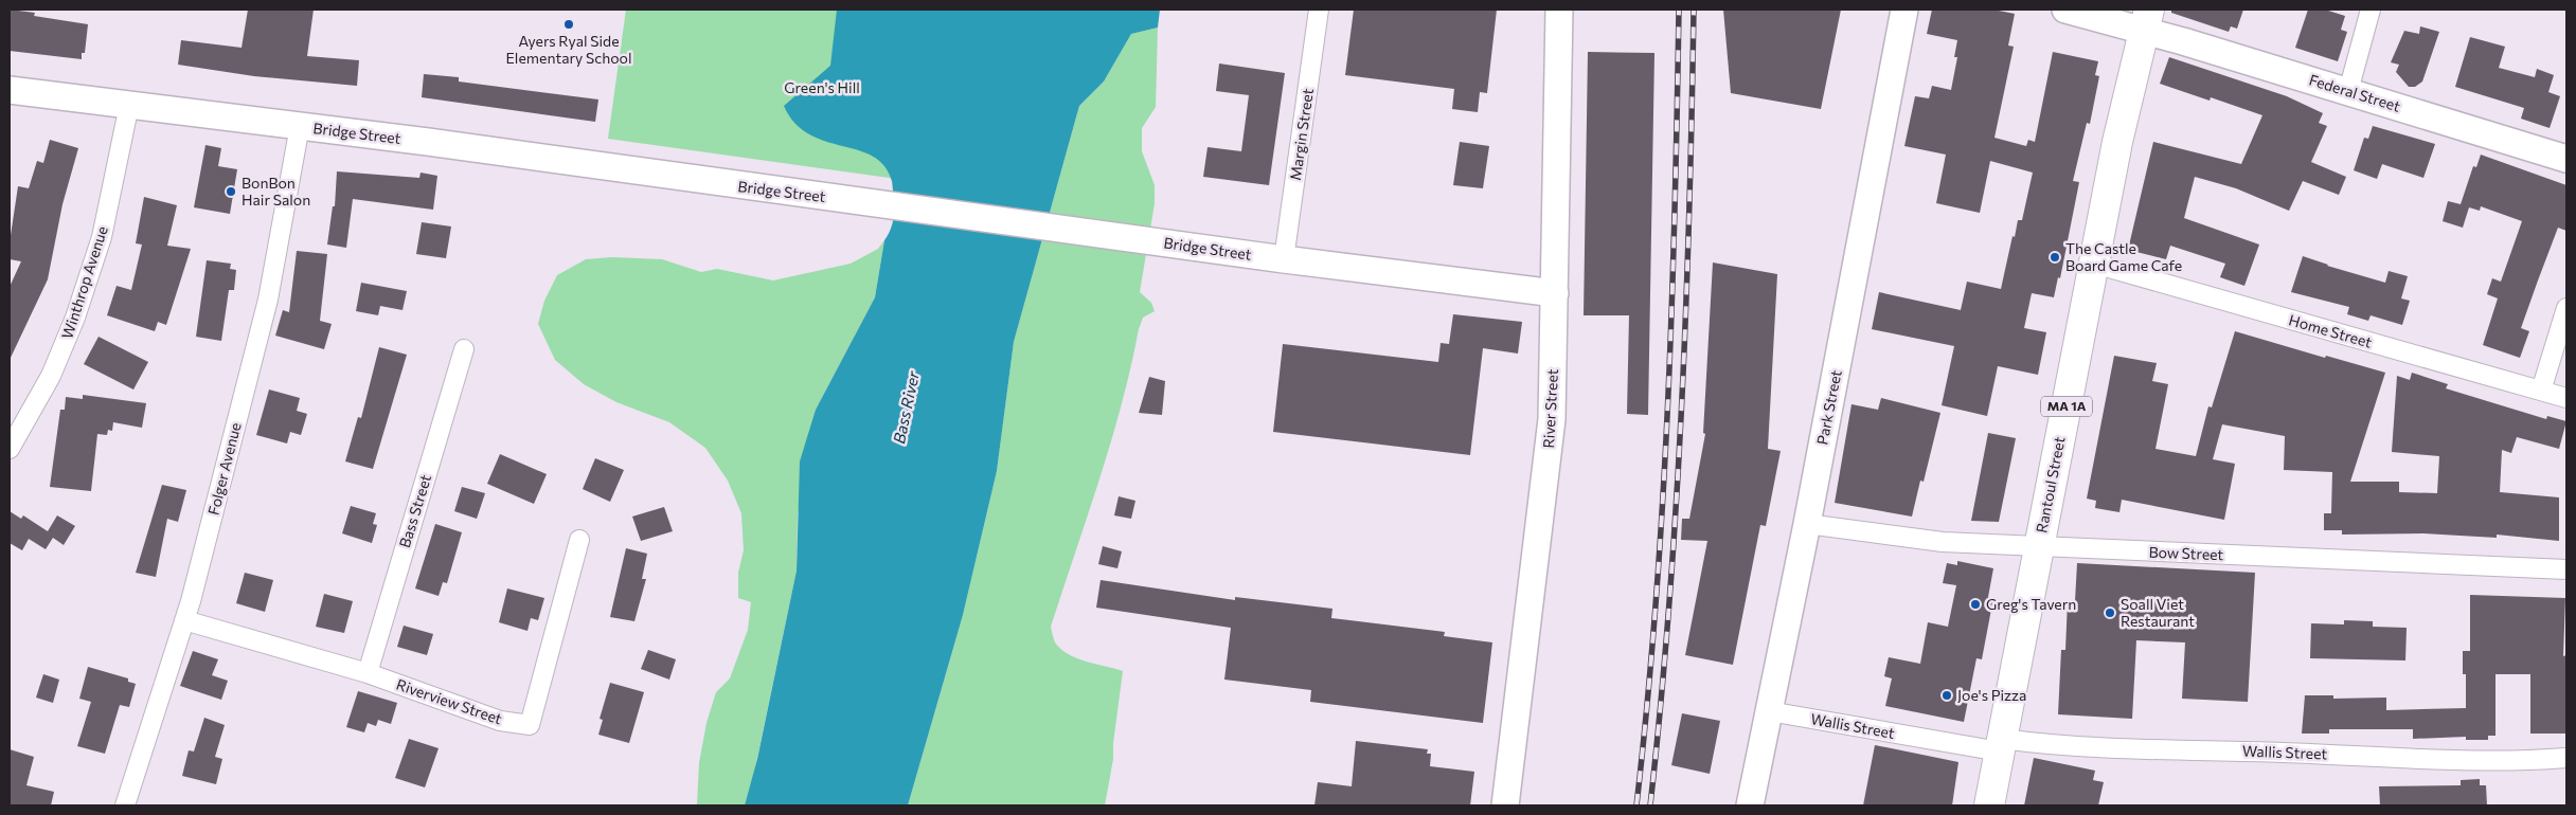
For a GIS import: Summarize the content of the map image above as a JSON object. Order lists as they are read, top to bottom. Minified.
{"streets":{"highway":["MA 1A","Rantoul Street"],"main road":["Federal Street","Bridge Street","Park Street","River Street"],"street":["Margin Street","Winthrop Avenue","Home Street","Folger Avenue","Bass Street","Bow Street","Riverview Street","Wallis Street"]},"crossings":[["Federal Street","Rantoul Street"],["Bridge Street","Margin Street"],["Bridge Street","Winthrop Avenue"],["Bridge Street","River Street"],["Bridge Street","Folger Avenue"],["Home Street","Rantoul Street"],["Park Street","Bow Street"],["Park Street","Wallis Street"],["Folger Avenue","Riverview Street"],["Rantoul Street","Bow Street"],["Rantoul Street","Wallis Street"],["Bass Street","Riverview Street"]],"water":["Bass River"],"parks":["Green's Hill"],"places":["Ayers Ryal Side Elementary School","BonBon Hair Salon","The Castle Board Game Cafe","Greg's Tavern","Soall Viet Restaurant","Joe's Pizza"]}
